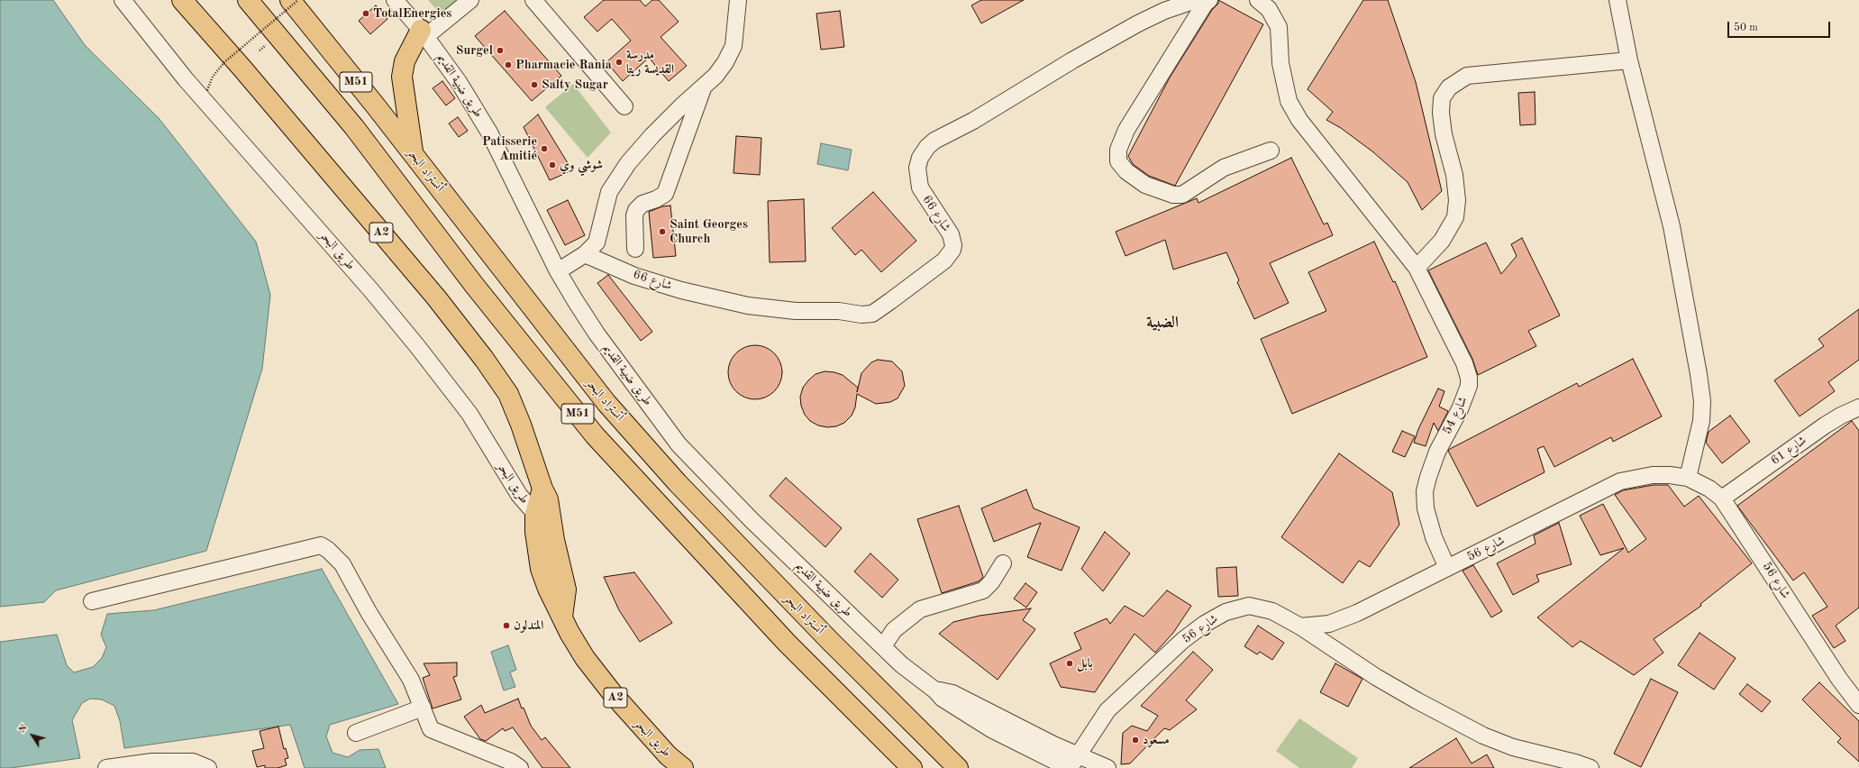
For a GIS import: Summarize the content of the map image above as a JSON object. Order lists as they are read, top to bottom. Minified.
{"streets":{"highway":["M51","أتستراد البحر","A2","طريق البحر"],"street":["طريق ضبية القديم","شارع 66","شارع 54","شارع 61","شارع 56"]},"crossings":[["طريق ضبية القديم","شارع 56"],["A2","طريق البحر"],["شارع 54","شارع 56"],["شارع 61","شارع 56"]],"districts":["الضبية"],"places":["TotalEnergies","Surgel","مدرسة القديسة ريتا","Pharmacie Rania","Salty Sugar","Patisserie Amitié","شوشي وي","Saint Georges Church","المندلون","بابل","مسعود"],"scale_bar":"50 m","north":"top left"}
